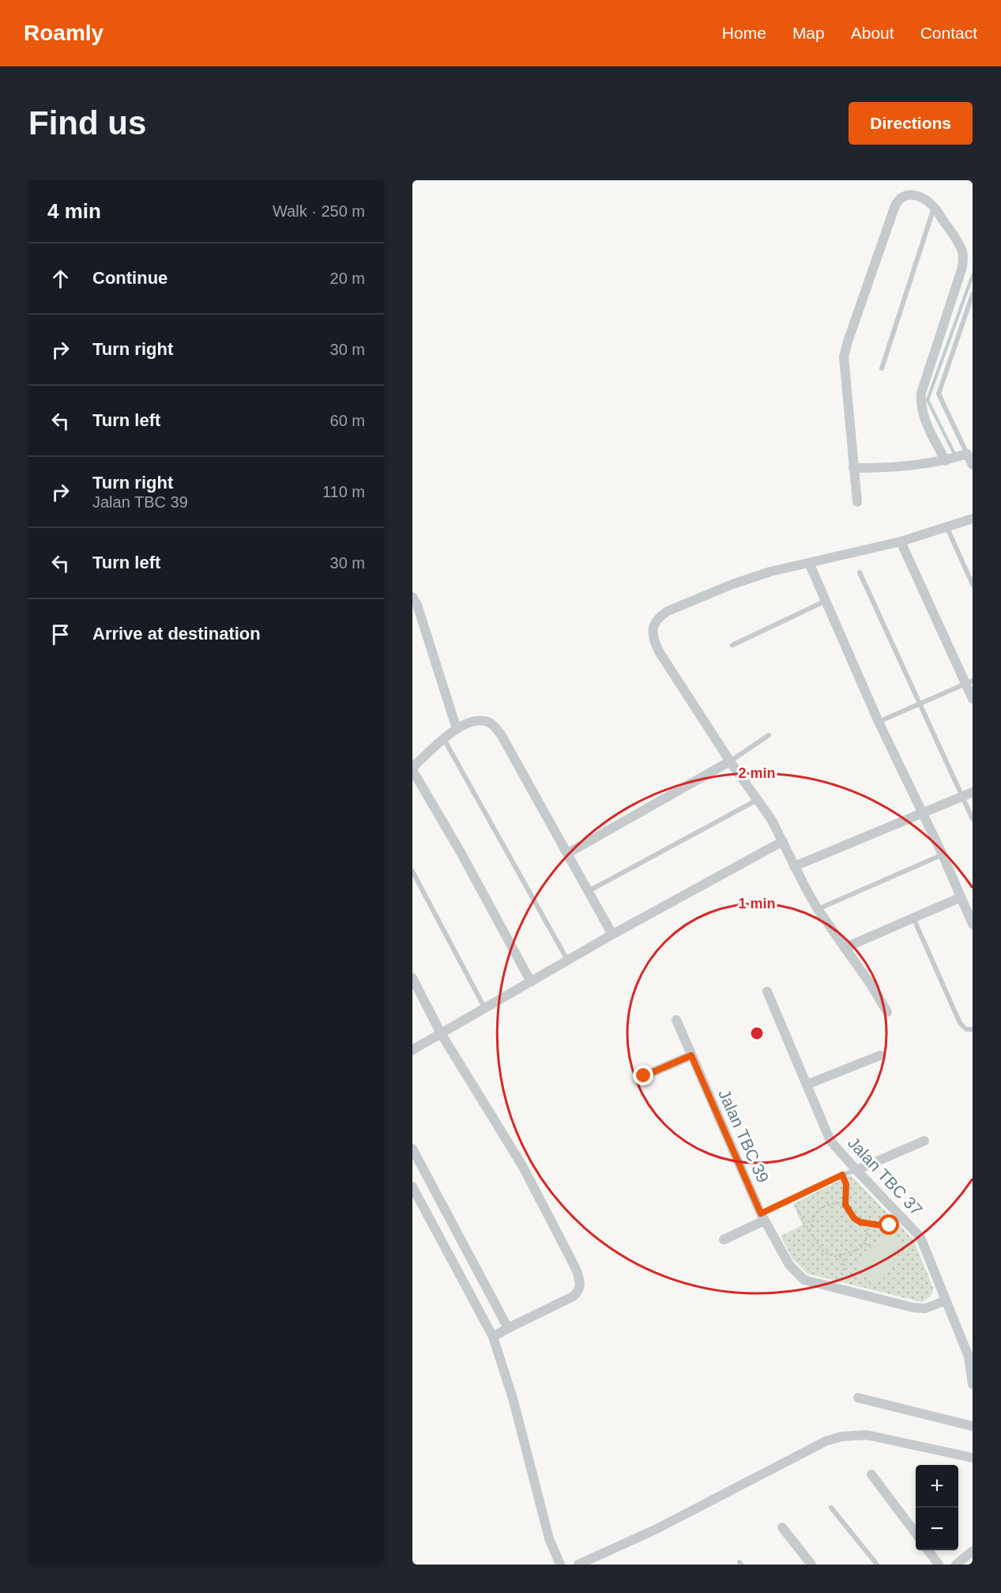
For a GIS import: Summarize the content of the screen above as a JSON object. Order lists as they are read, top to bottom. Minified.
{"streets":{"street":["Jalan TBC 39","Jalan TBC 37"]},"crossings":[["Jalan TBC 39","Jalan TBC 37"]],"page":{"header":"Roamly","nav":["Home","Map","About","Contact"],"buttons":"Directions","title":"Find us","heading":["4 min","Walk · 250 m"],"list":[["Continue","20 m"],["Turn right","30 m"],["Turn left","60 m"],["Turn right","Jalan TBC 39","110 m"],["Turn left","30 m"],"Arrive at destination"],"map_buttons":["+","−"]},"rings":["2 min","1 min"]}
